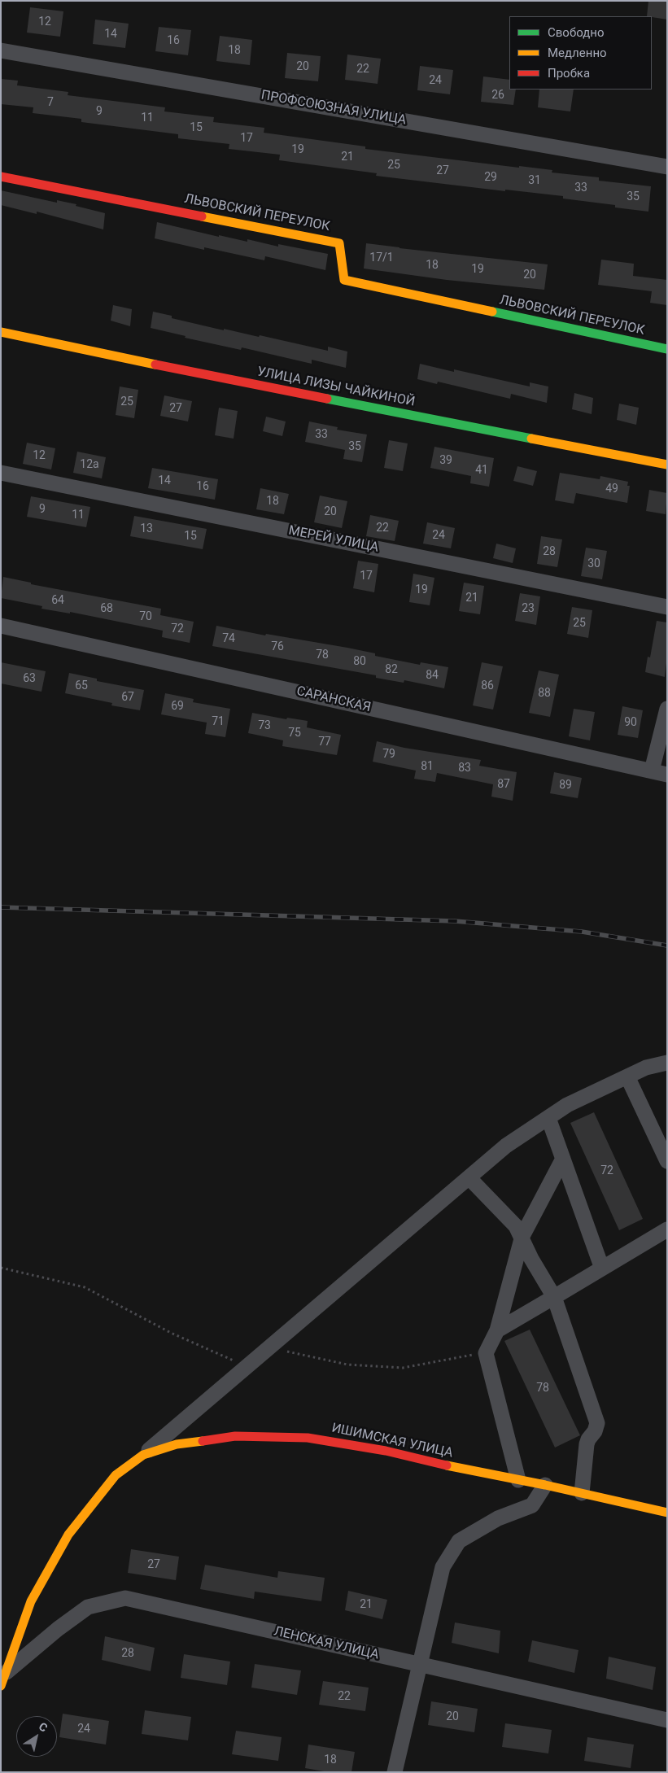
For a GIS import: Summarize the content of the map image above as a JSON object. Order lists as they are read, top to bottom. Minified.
{"streets":{"street":["ПРОФСОЮЗНАЯ УЛИЦА","ЛЬВОВСКИЙ ПЕРЕУЛОК","УЛИЦА ЛИЗЫ ЧАЙКИНОЙ","МЕРЕЙ УЛИЦА","САРАНСКАЯ","ИШИМСКАЯ УЛИЦА","ЛЕНСКАЯ УЛИЦА"]},"crossings":[["ИШИМСКАЯ УЛИЦА","ЛЕНСКАЯ УЛИЦА"]],"house_numbers":["12","14","16","18","20","22","24","26","7","9","11","15","17","19","21","25","27","29","31","33","35","17/1","18","19","20","25","27","33","35","12","39","12а","41","14","16","49","18","9","20","11","22","13","24","15","28","30","17","19","21","64","68","23","70","25","72","74","76","78","80","82","84","63","65","86","88","67","69","71","90","73","75","77","79","81","83","87","89","72","78","27","21","28","22","20","24","18"],"legend":["Свободно","Медленно","Пробка"],"north":"top right"}
